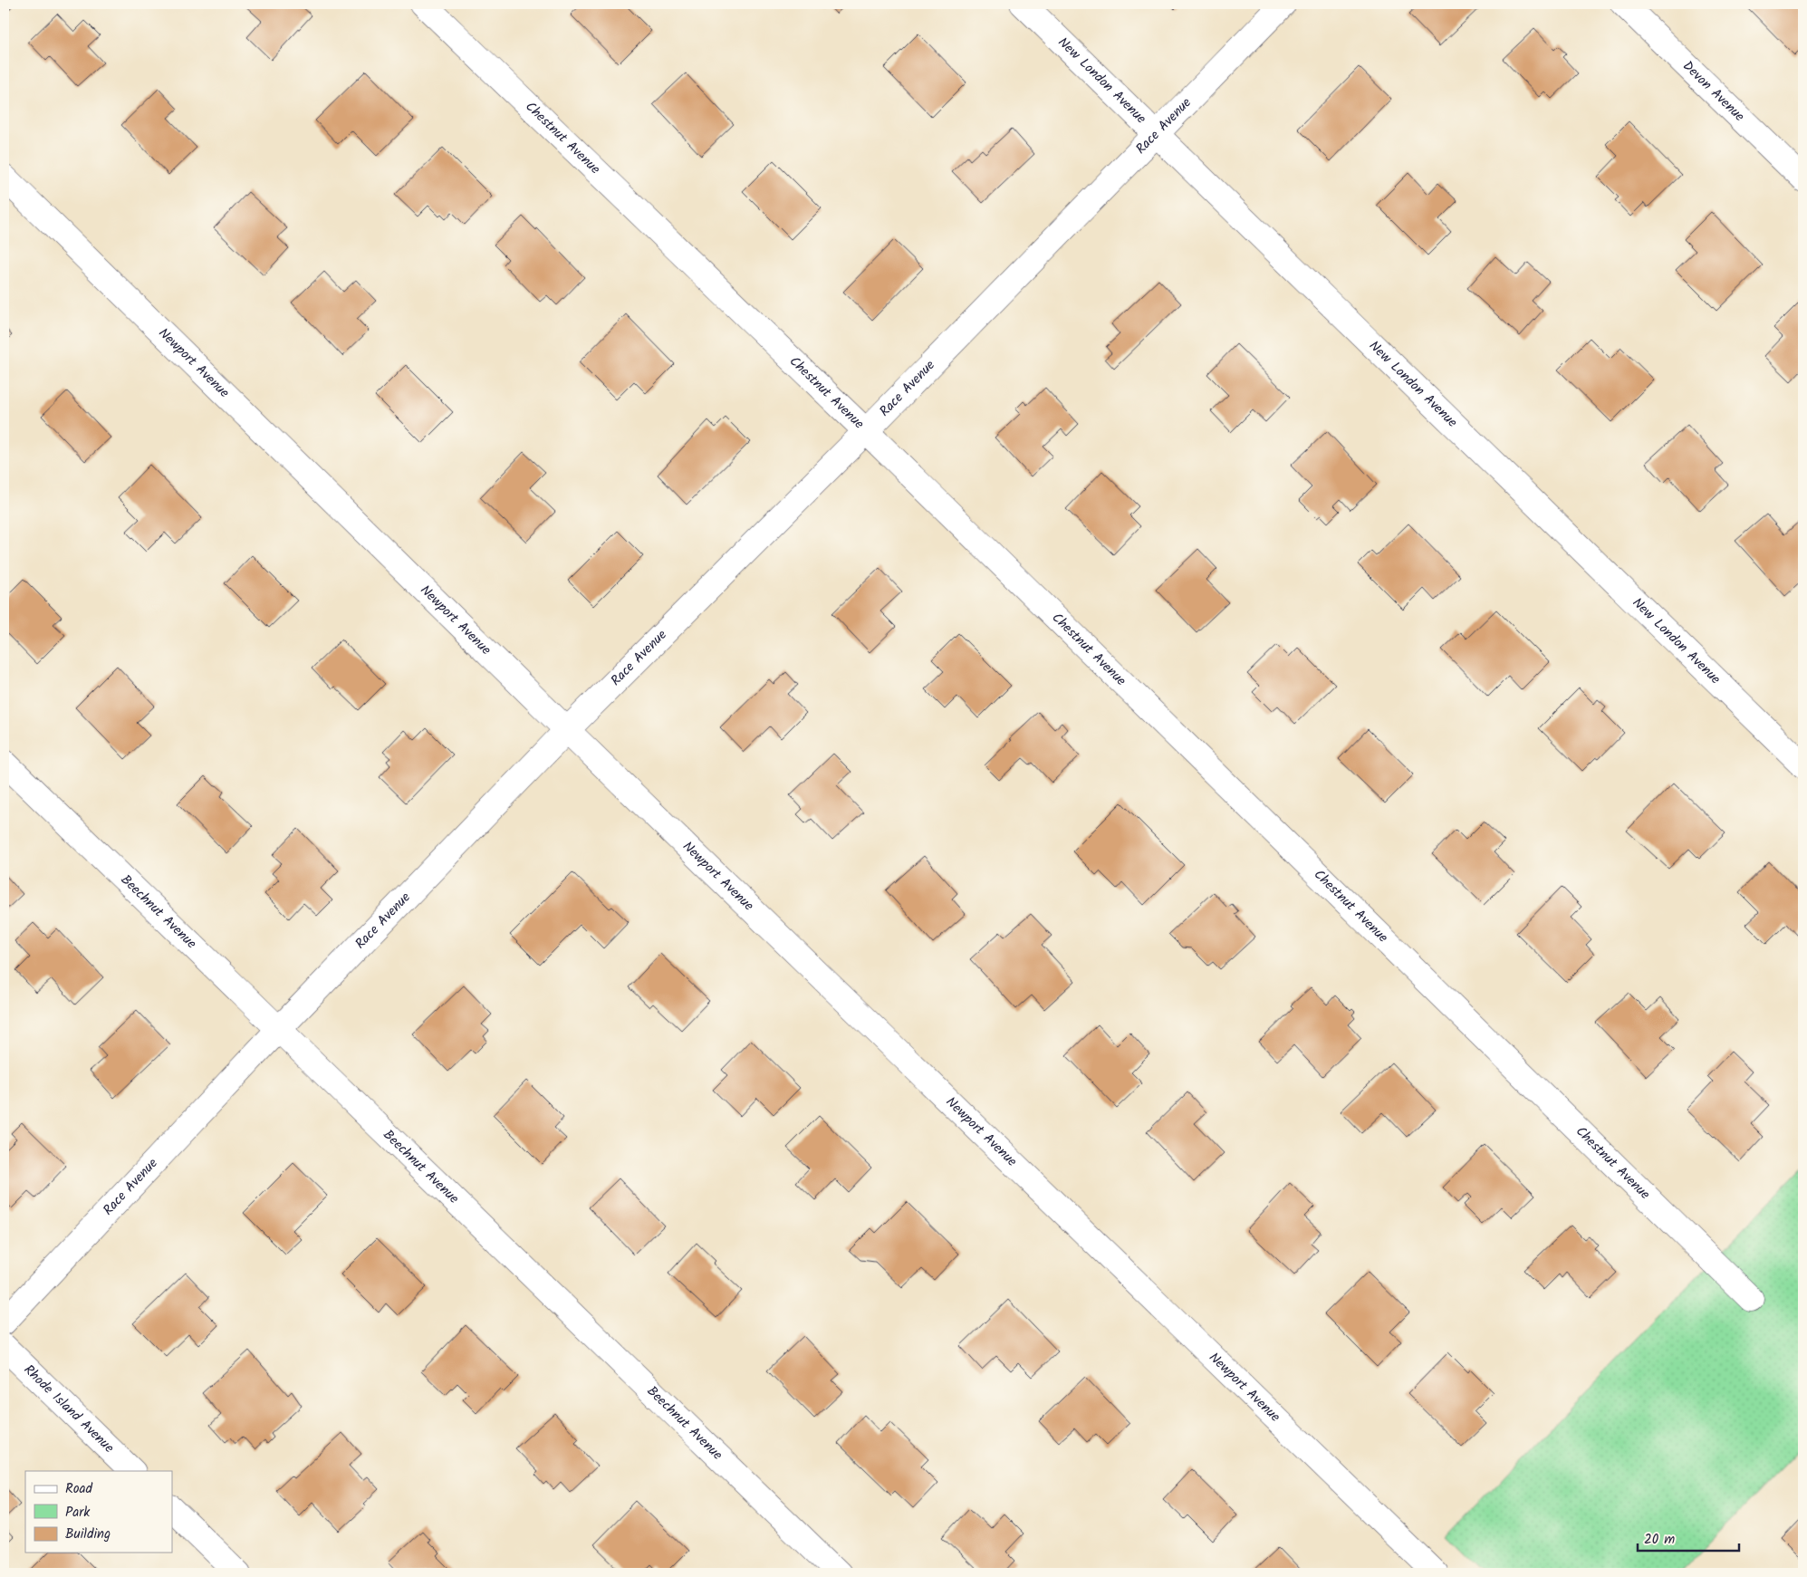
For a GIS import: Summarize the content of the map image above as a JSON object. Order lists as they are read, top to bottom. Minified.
{"streets":{"street":["New London Avenue","Devon Avenue","Race Avenue","Chestnut Avenue","Newport Avenue","Beechnut Avenue","Rhode Island Avenue"]},"crossings":[["New London Avenue","Race Avenue"],["Race Avenue","Chestnut Avenue"],["Race Avenue","Newport Avenue"],["Race Avenue","Beechnut Avenue"]],"legend":["Road","Park","Building"],"scale_bar":"20 m"}
